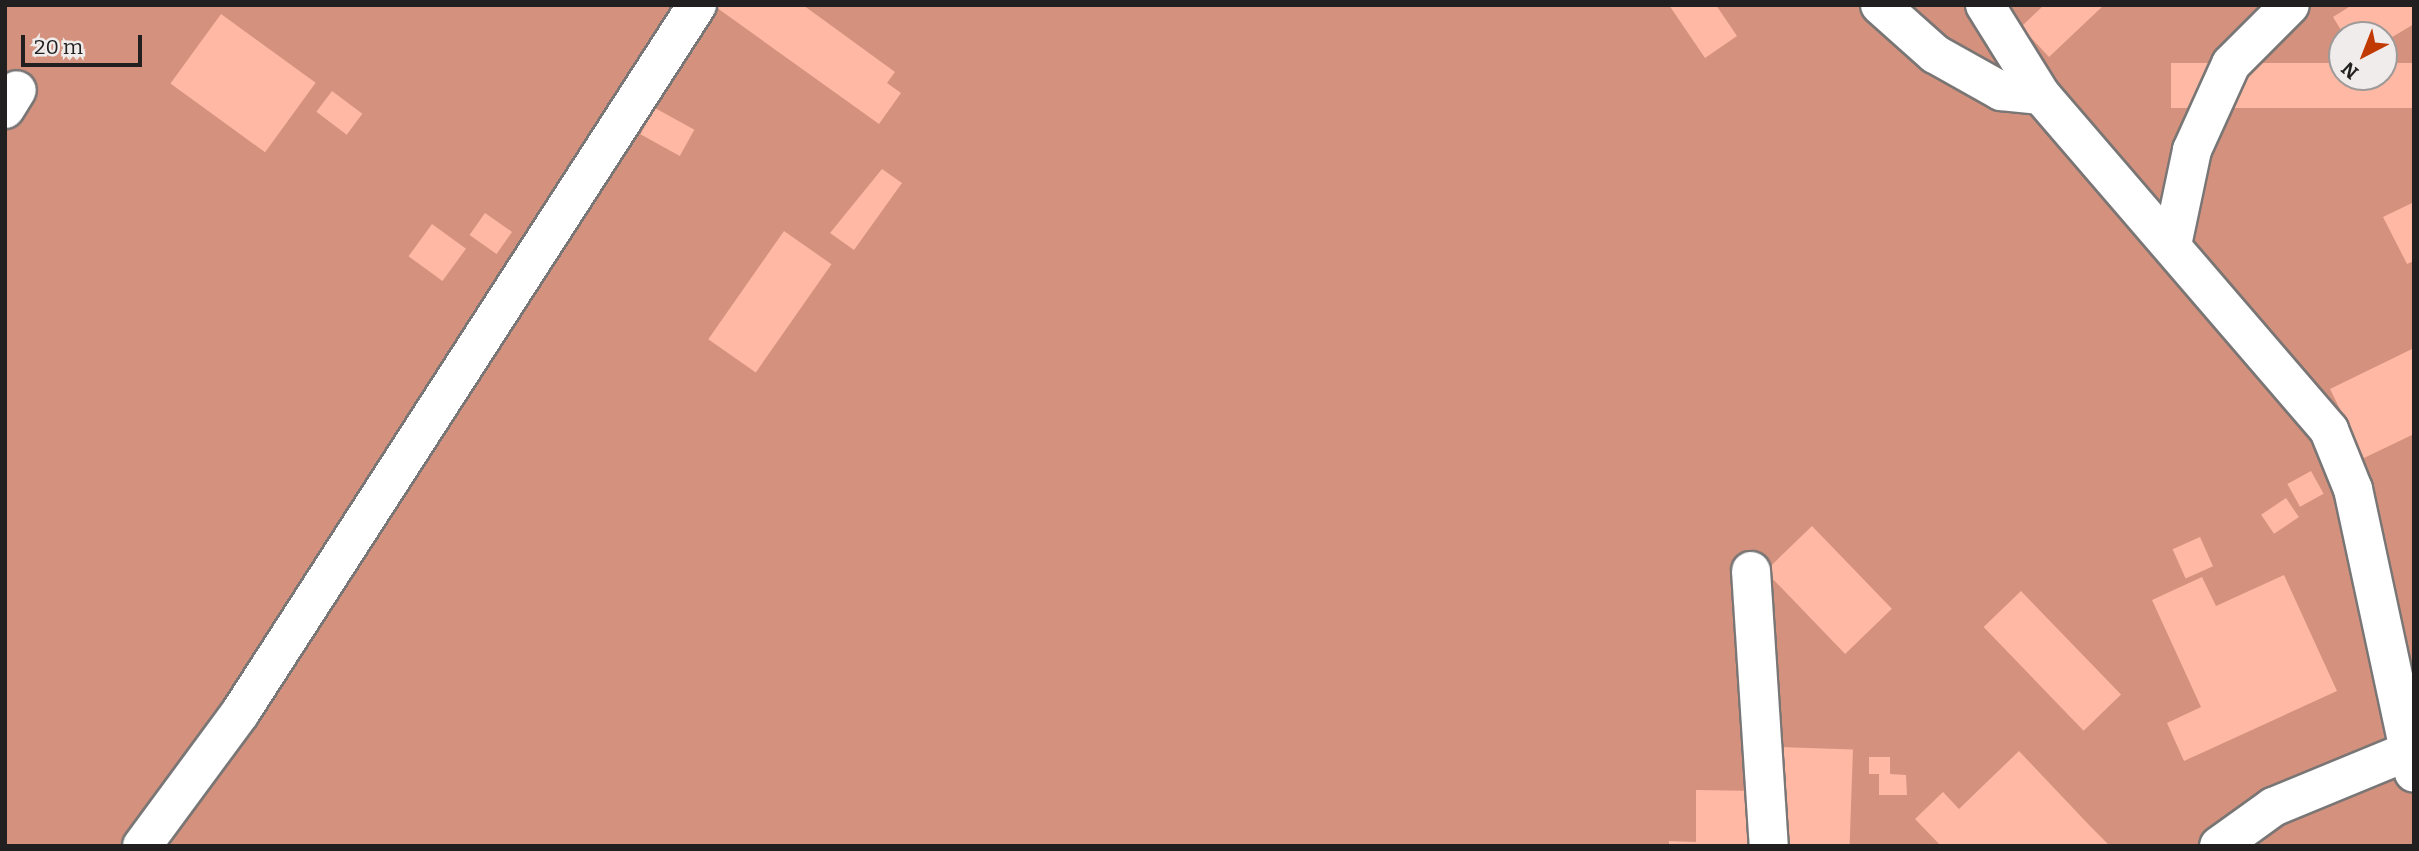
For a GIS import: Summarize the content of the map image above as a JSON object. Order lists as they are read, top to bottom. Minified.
{"scale_bar":"20 m","north":"bottom left"}
